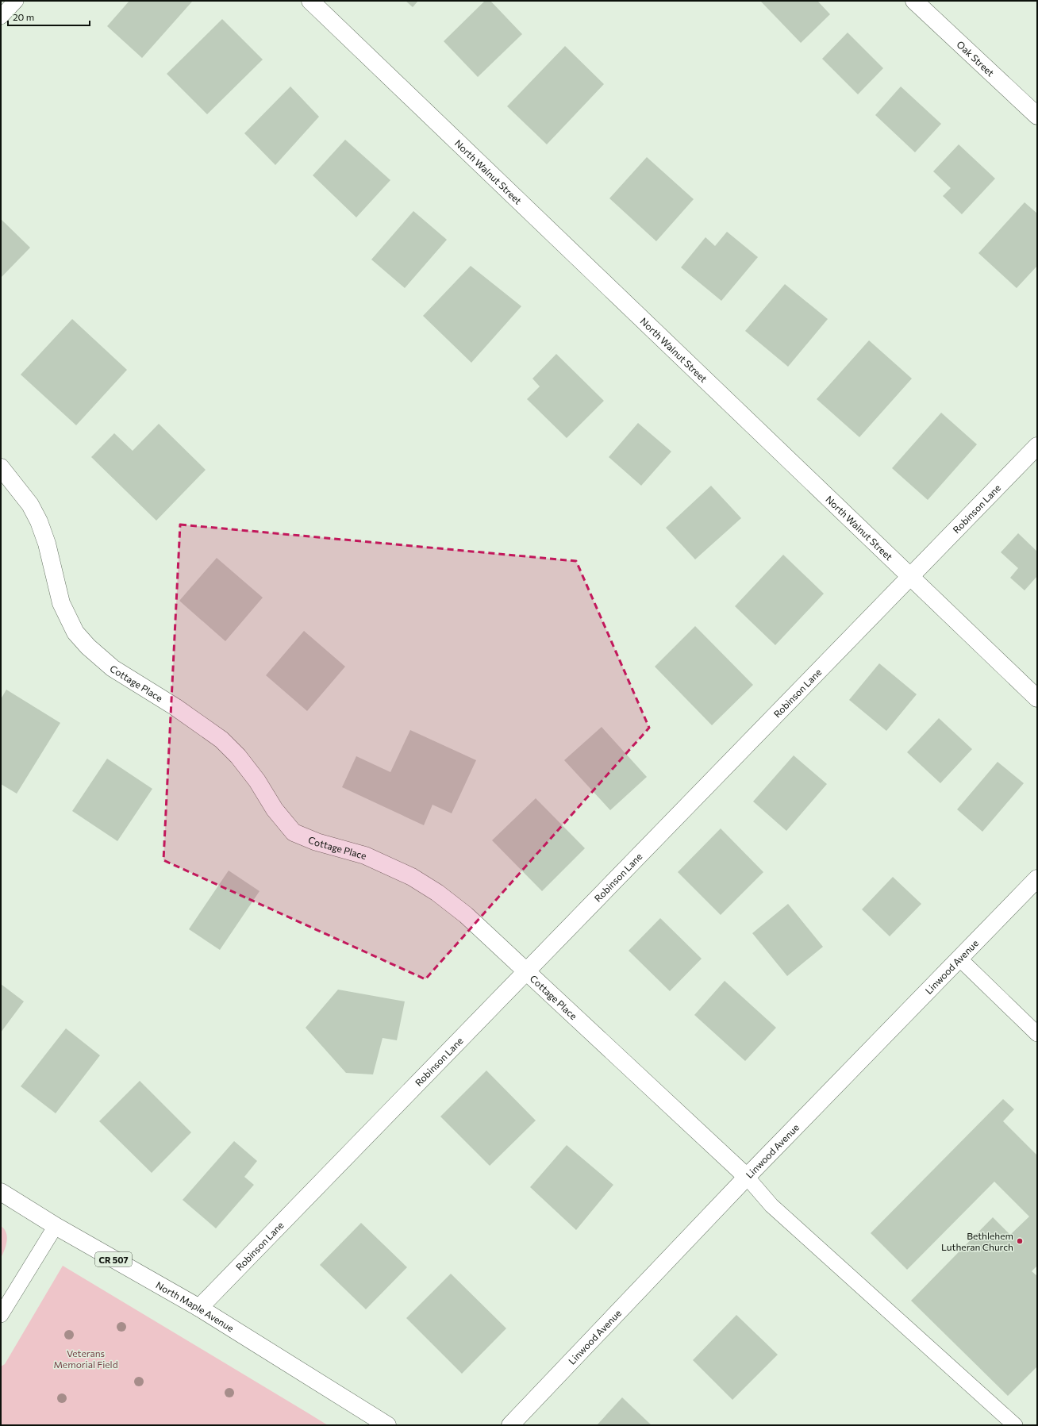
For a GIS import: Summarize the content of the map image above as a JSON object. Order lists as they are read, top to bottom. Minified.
{"streets":{"street":["Oak Street","North Walnut Street","Robinson Lane","Cottage Place","Linwood Avenue","CR 507","North Maple Avenue"]},"crossings":[["North Walnut Street","Robinson Lane"],["Robinson Lane","Cottage Place"],["Robinson Lane","North Maple Avenue"],["Cottage Place","Linwood Avenue"]],"parks":["Veterans Memorial Field"],"places":["Bethlehem Lutheran Church"],"scale_bar":"20 m"}
